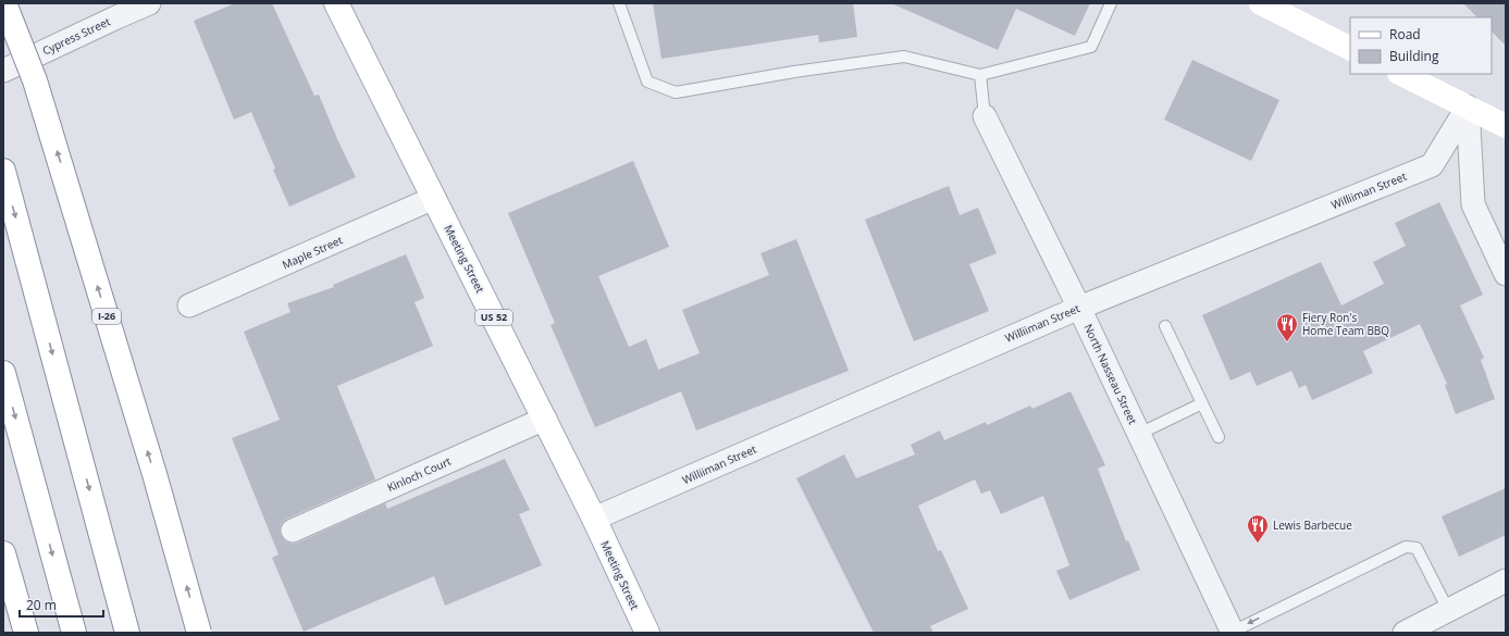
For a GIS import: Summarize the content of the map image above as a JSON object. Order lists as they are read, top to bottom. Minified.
{"streets":{"main road":["Meeting Street","I-26","US 52"],"street":["Cypress Street","Williiman Street","Maple Street","North Nasseau Street","Kinloch Court"]},"crossings":[["Williiman Street","Meeting Street"],["Williiman Street","North Nasseau Street"],["Maple Street","Meeting Street"],["Meeting Street","Kinloch Court"]],"places":{"restaurant":["Fiery Ron's Home Team BBQ","Lewis Barbecue"]},"legend":["Road","Building"],"scale_bar":"20 m"}
